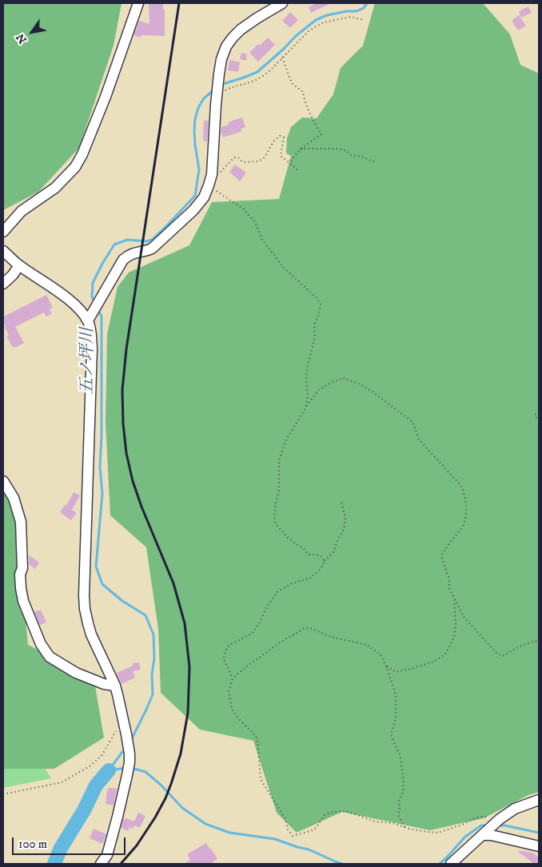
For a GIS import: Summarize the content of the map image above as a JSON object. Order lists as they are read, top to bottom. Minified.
{"water":["五ノ坪川"],"scale_bar":"100 m","north":"bottom left"}
